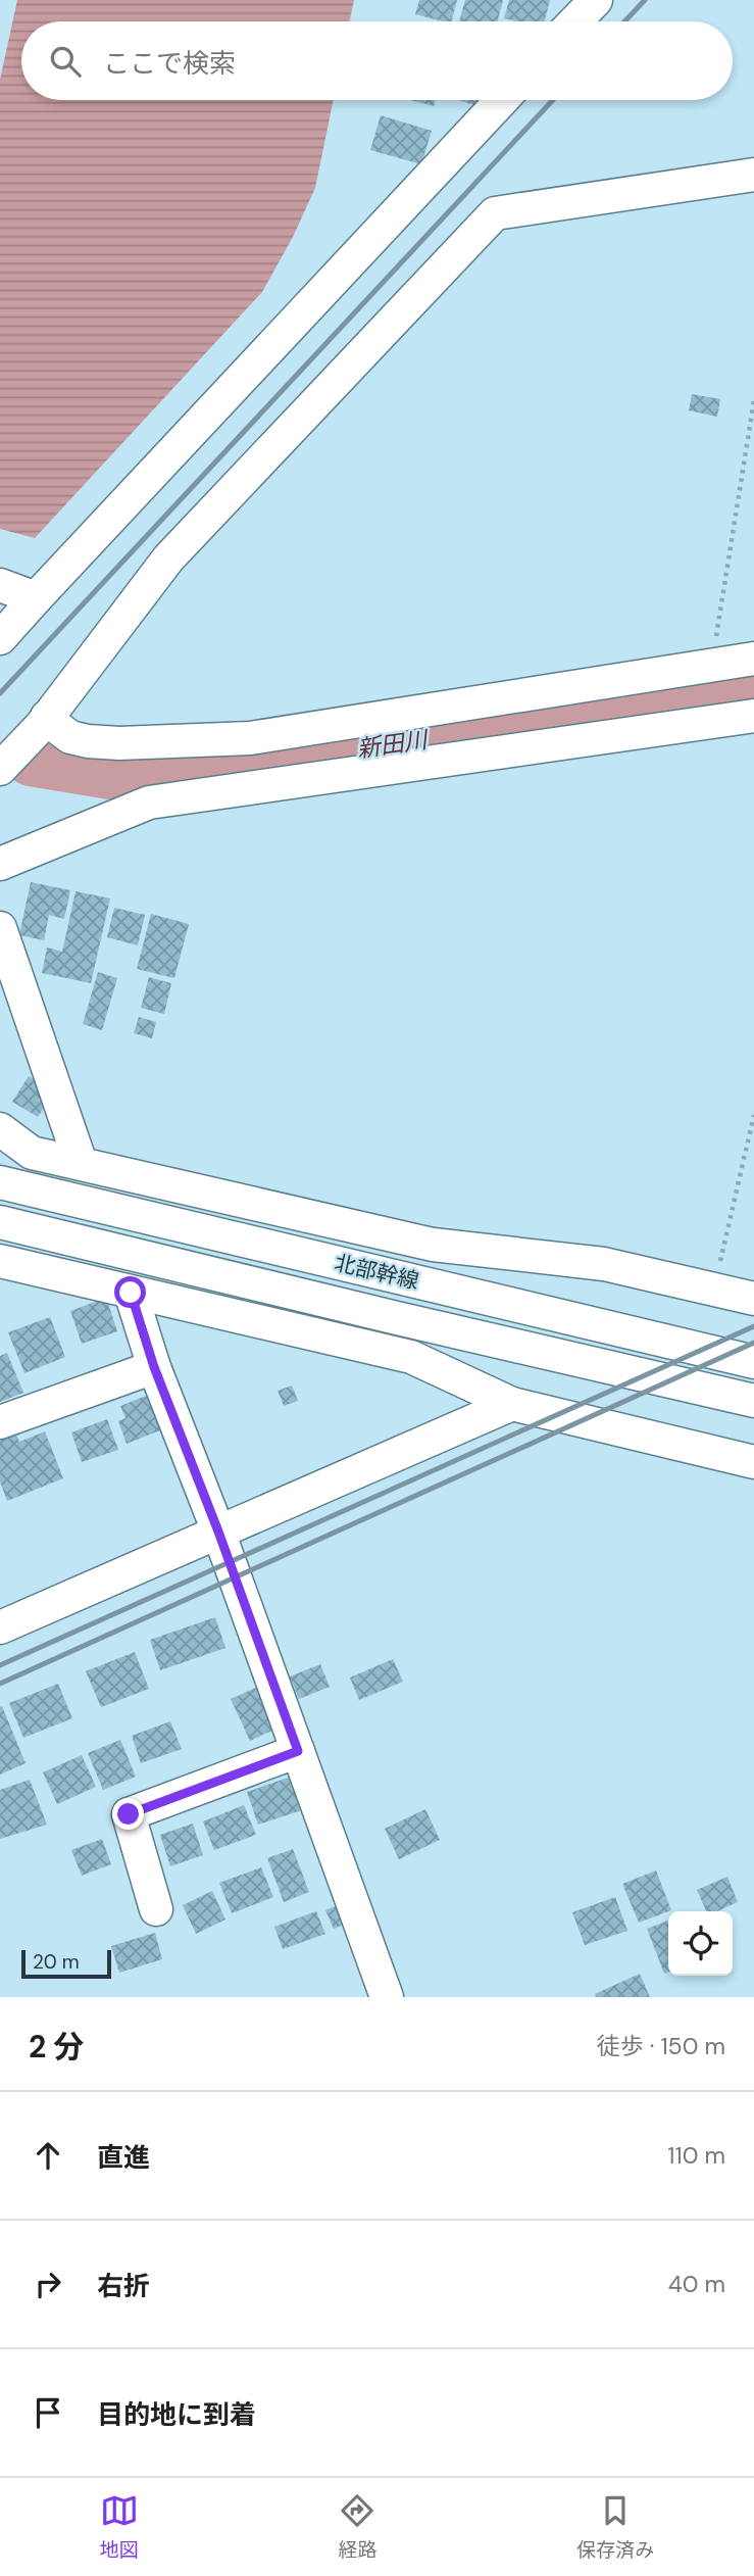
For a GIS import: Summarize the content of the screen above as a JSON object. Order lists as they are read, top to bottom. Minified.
{"streets":{"street":["北部幹線"]},"water":["新田川"],"scale_bar":"20 m","page":{"search":"ここで検索","scale":"20 m","heading":["2 分","徒歩 · 150 m"],"list":[["直進","110 m"],["右折","40 m"],"目的地に到着"],"nav":["地図","経路","保存済み"]}}
